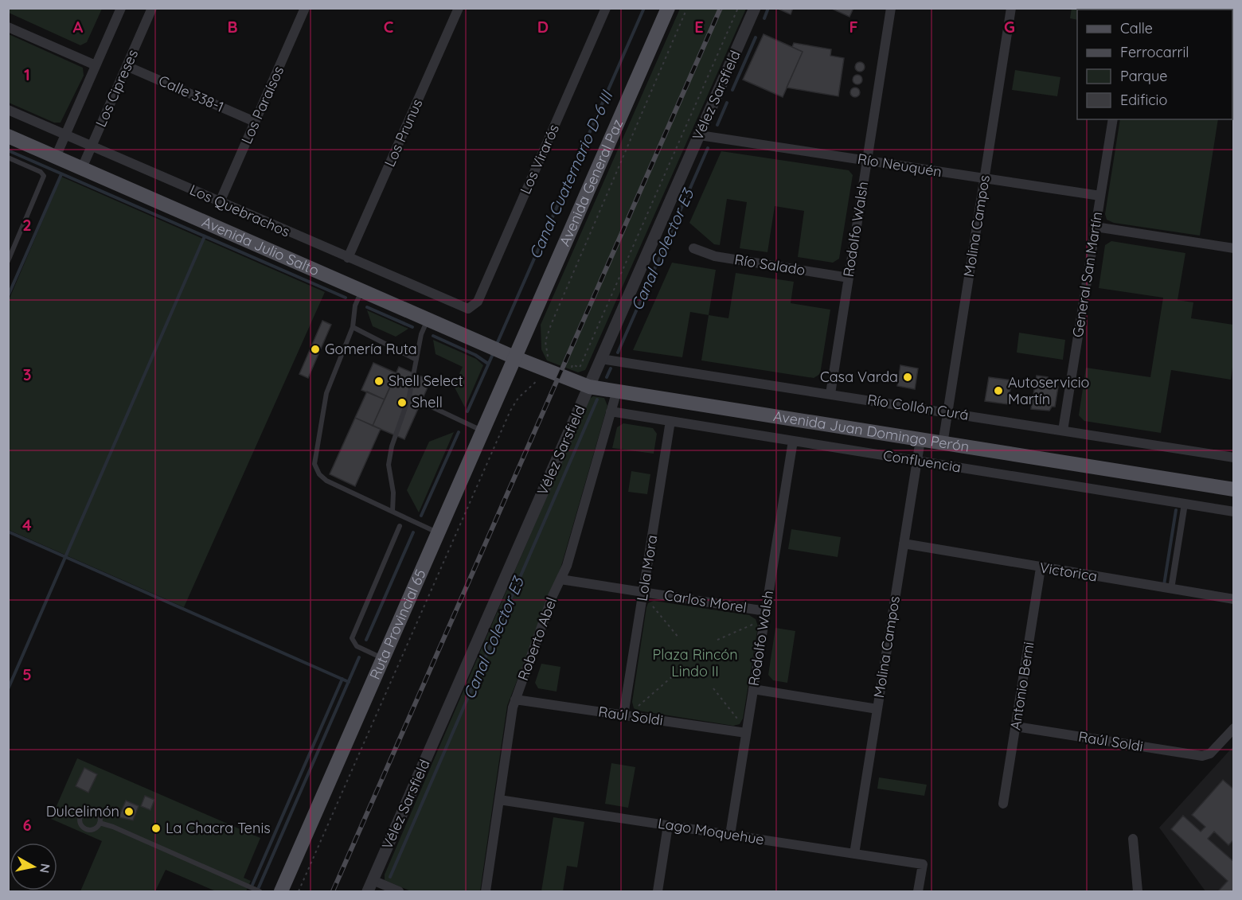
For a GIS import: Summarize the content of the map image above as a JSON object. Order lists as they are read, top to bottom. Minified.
{"streets":{"main road":["Avenida General Paz","Avenida Julio Salto","Avenida Juan Domingo Perón","Ruta Provincial 65"],"street":["Los Cipreses","Calle 338-1","Vélez Sarsfield","Los Paraísos","Los Prunus","Los Virarós","Río Neuquén","Los Quebrachos","Molina Campos","Rodolfo Walsh","Río Salado","General San Martín","Río Collón Curá","Confluencia","Lola Mora","Victorica","Carlos Morel","Roberto Abel","Antonio Berni","Raúl Soldi","Lago Moquehue"]},"crossings":[["Los Cipreses","Calle 338-1"],["Los Cipreses","Los Quebrachos"],["Los Cipreses","Avenida Julio Salto"],["Calle 338-1","Los Paraísos"],["Vélez Sarsfield","Río Neuquén"],["Vélez Sarsfield","Río Collón Curá"],["Vélez Sarsfield","Avenida Juan Domingo Perón"],["Los Paraísos","Los Quebrachos"],["Los Prunus","Los Quebrachos"],["Los Virarós","Los Quebrachos"],["Río Neuquén","Molina Campos"],["Río Neuquén","Rodolfo Walsh"],["Río Neuquén","General San Martín"],["Avenida General Paz","Avenida Julio Salto"],["Avenida General Paz","Avenida Juan Domingo Perón"],["Avenida General Paz","Ruta Provincial 65"],["Molina Campos","Río Collón Curá"],["Molina Campos","Avenida Juan Domingo Perón"],["Molina Campos","Confluencia"],["Molina Campos","Victorica"],["Molina Campos","Lago Moquehue"],["Rodolfo Walsh","Río Salado"],["Rodolfo Walsh","Río Collón Curá"],["Rodolfo Walsh","Confluencia"],["Rodolfo Walsh","Carlos Morel"],["Rodolfo Walsh","Raúl Soldi"],["Rodolfo Walsh","Lago Moquehue"],["Avenida Julio Salto","Avenida Juan Domingo Perón"],["Avenida Julio Salto","Ruta Provincial 65"],["General San Martín","Río Collón Curá"],["Avenida Juan Domingo Perón","Ruta Provincial 65"],["Avenida Juan Domingo Perón","Roberto Abel"],["Confluencia","Lola Mora"],["Confluencia","Roberto Abel"],["Lola Mora","Carlos Morel"],["Lola Mora","Raúl Soldi"],["Victorica","Antonio Berni"],["Carlos Morel","Roberto Abel"],["Roberto Abel","Raúl Soldi"],["Roberto Abel","Lago Moquehue"],["Antonio Berni","Raúl Soldi"]],"water":["Canal Cuaternario D-6 III","Canal Colector E3"],"parks":["Plaza Rincón Lindo II"],"places":["Gomería Ruta","Casa Varda","Shell Select","Autoservicio Martín","Shell","Dulcelimón","La Chacra Tenis"],"legend":["Calle","Ferrocarril","Parque","Edificio"],"north":"right","grid":{"columns":["A","B","C","D","E","F","G"],"rows":["1","2","3","4","5","6"]}}
